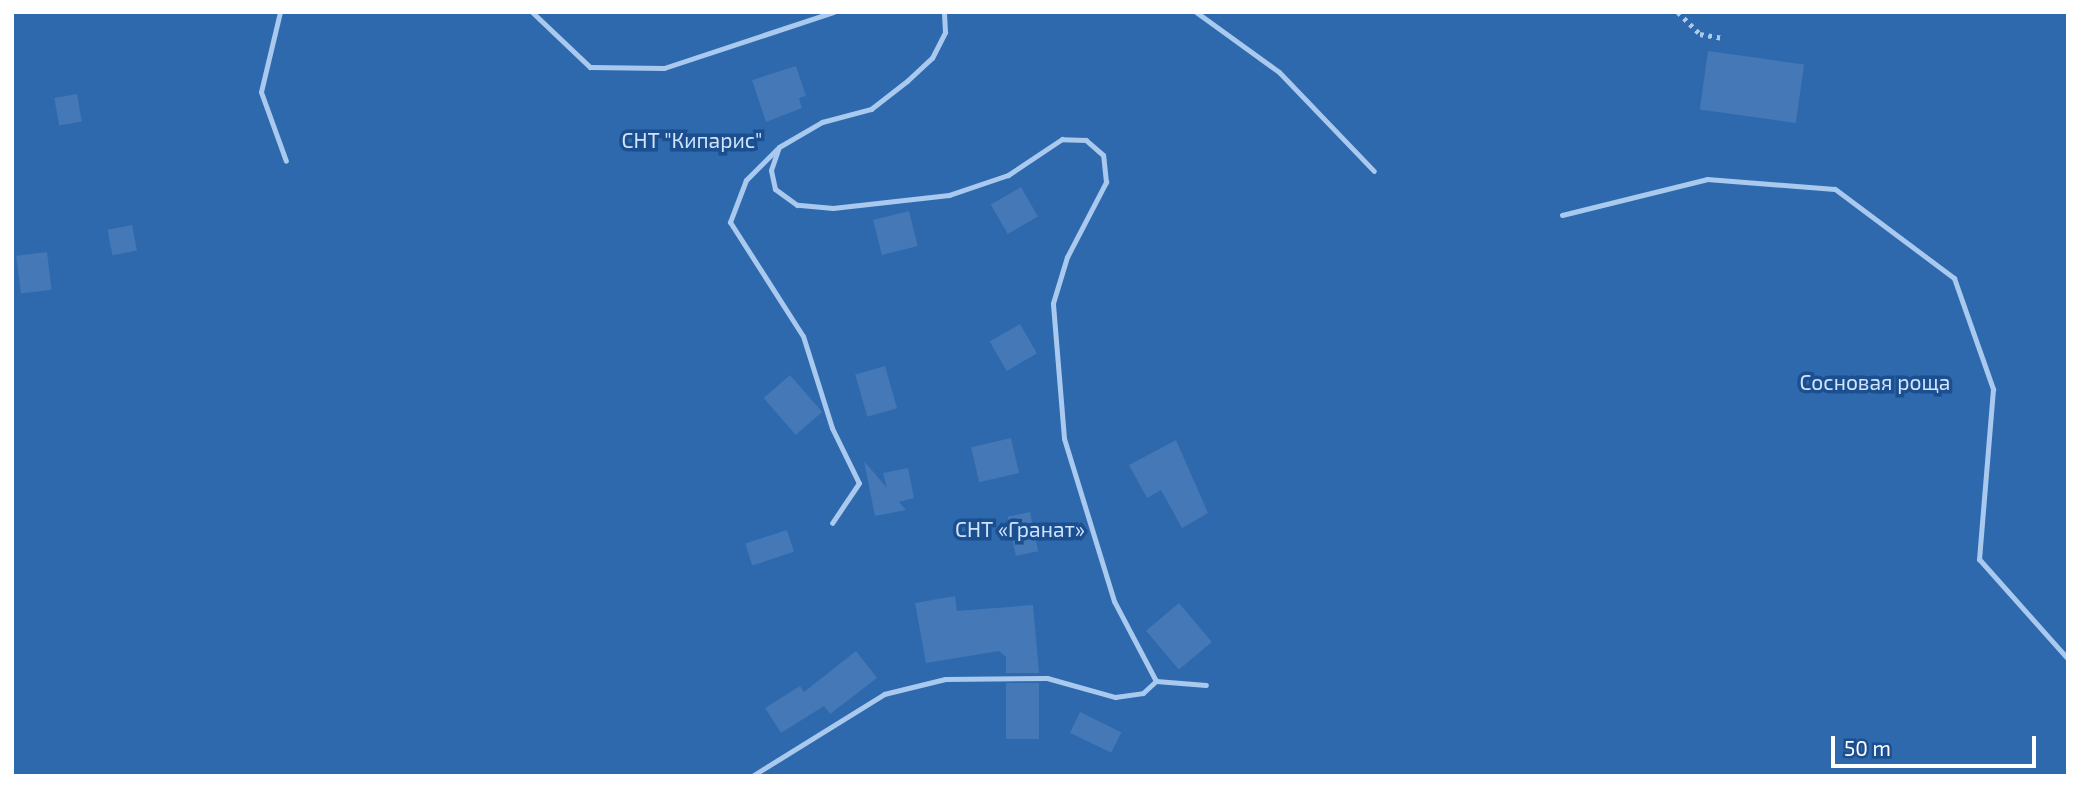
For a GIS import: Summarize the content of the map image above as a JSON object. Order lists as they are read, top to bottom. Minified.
{"parks":["СНТ \"Кипарис\"","Сосновая роща","СНТ «Гранат»"],"scale_bar":"50 m"}
